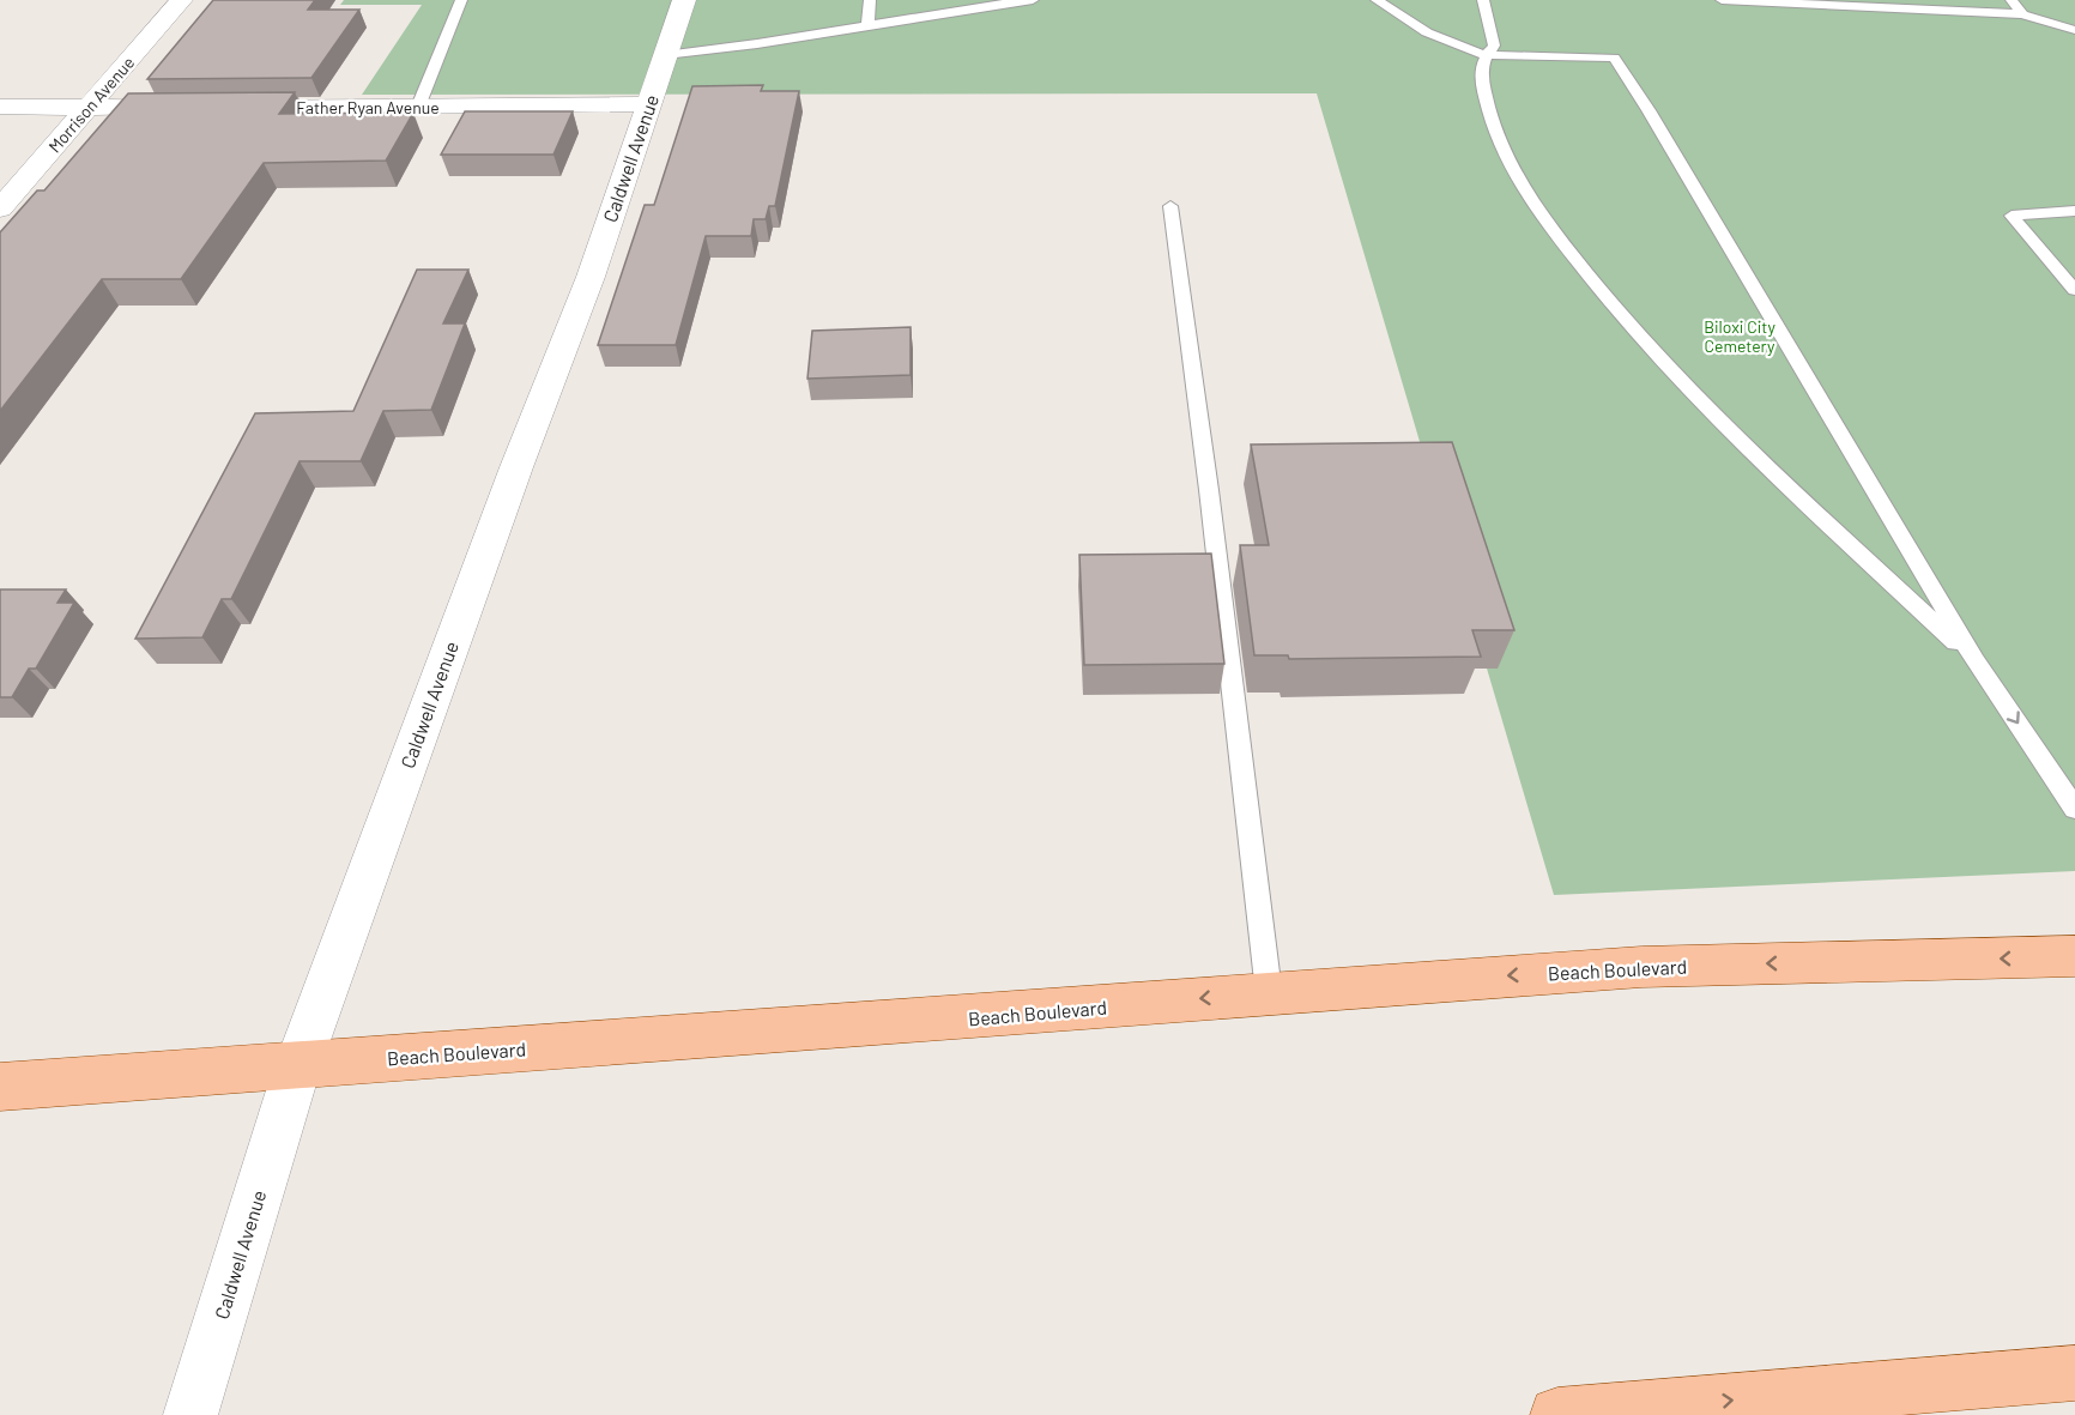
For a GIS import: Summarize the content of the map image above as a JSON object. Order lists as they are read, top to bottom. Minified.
{"streets":{"main road":["Beach Boulevard"],"street":["Morrison Avenue","Father Ryan Avenue","Caldwell Avenue"]},"crossings":[["Father Ryan Avenue","Caldwell Avenue"],["Caldwell Avenue","Beach Boulevard"]],"one_way":["Beach Boulevard"],"parks":["Biloxi City Cemetery"]}
